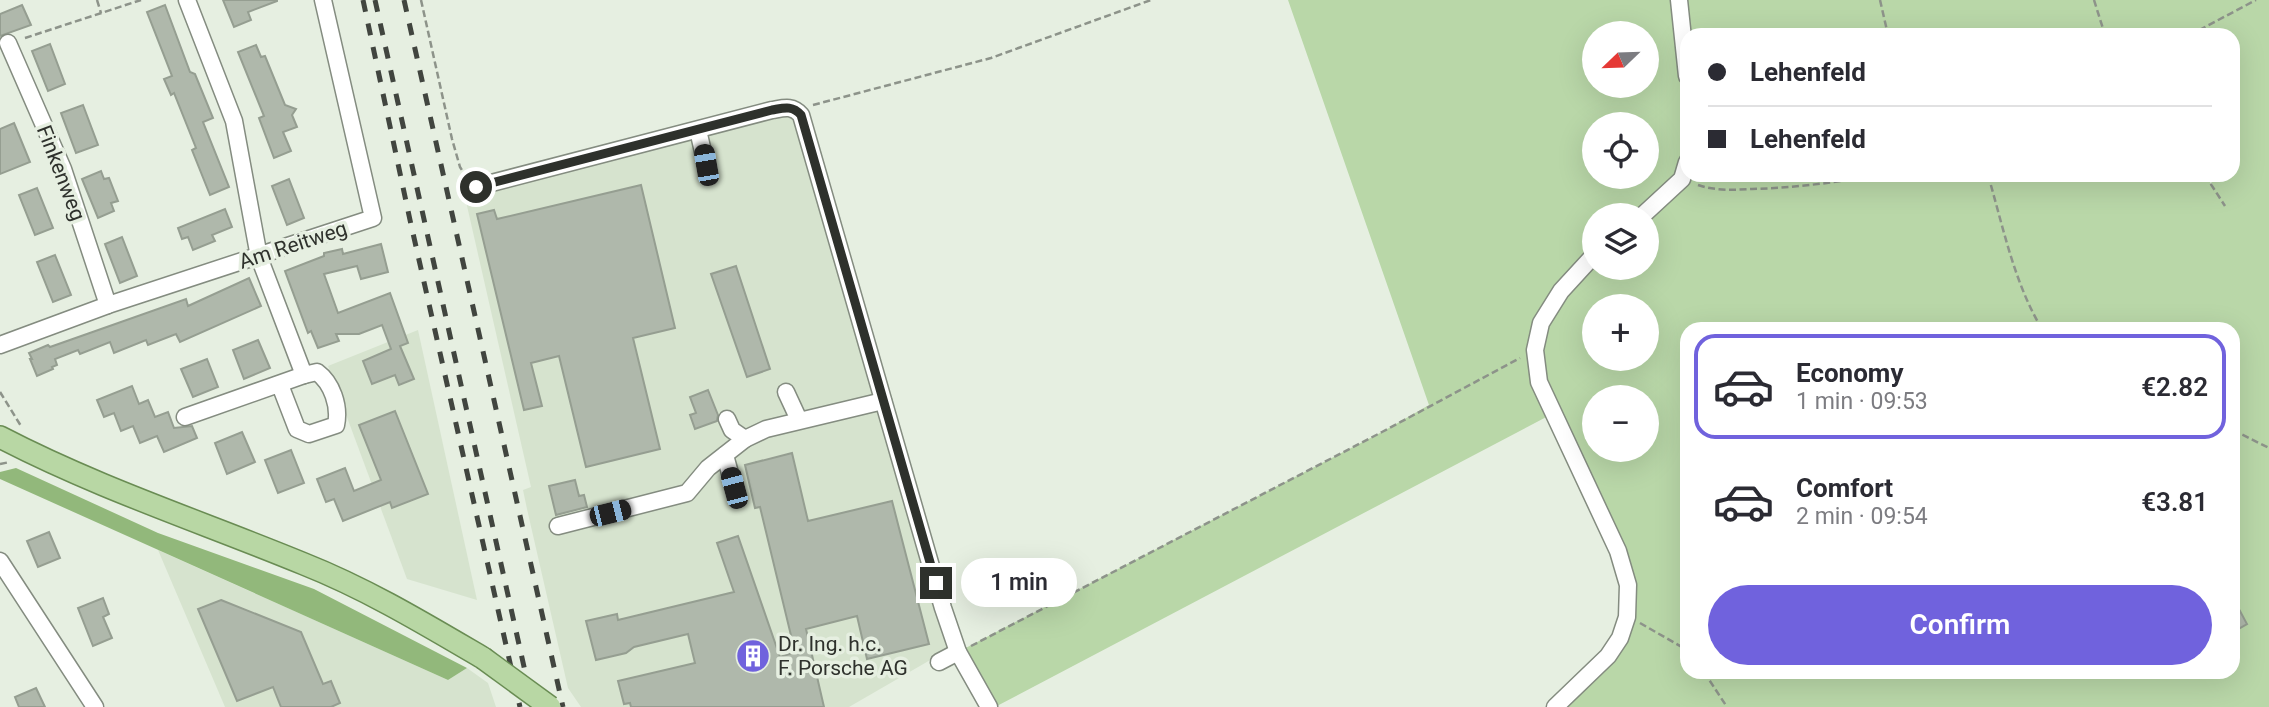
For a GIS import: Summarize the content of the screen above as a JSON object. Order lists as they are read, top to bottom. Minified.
{"streets":{"street":["Finkenweg","Am Reitweg"]},"crossings":[["Finkenweg","Am Reitweg"]],"places":{"building":["Dr. Ing. h.c. F. Porsche AG"]},"north":"bottom left","page":{"map_buttons":["+","−"],"banner":["Lehenfeld","Lehenfeld"],"list":[{"name":"Economy","note":"1 min · 09:53","value":"€2.82"},{"name":"Comfort","note":"2 min · 09:54","value":"€3.81"}],"bubble":"1 min","buttons":"Confirm"}}
